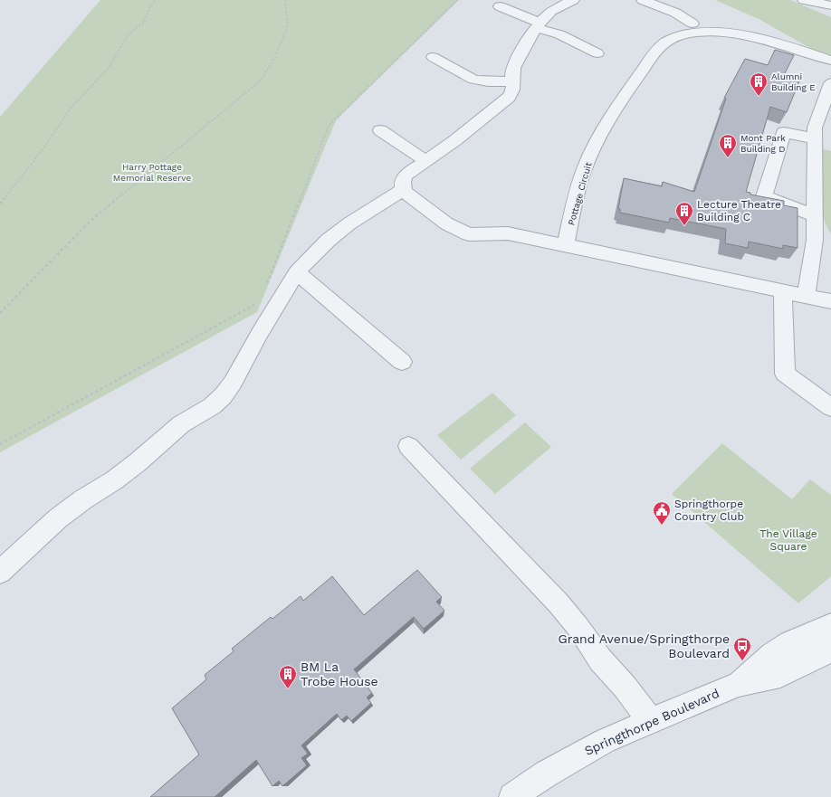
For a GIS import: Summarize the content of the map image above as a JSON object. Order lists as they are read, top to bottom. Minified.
{"streets":{"street":["Pottage Circuit","Springthorpe Boulevard"]},"parks":["Harry Pottage Memorial Reserve","The Village Square"],"places":{"building":["Alumni Building E","Mont Park Building D","Lecture Theatre Building C","BM La Trobe House"],"public building":["Springthorpe Country Club"],"bus stop":["Grand Avenue/Springthorpe Boulevard"]}}
